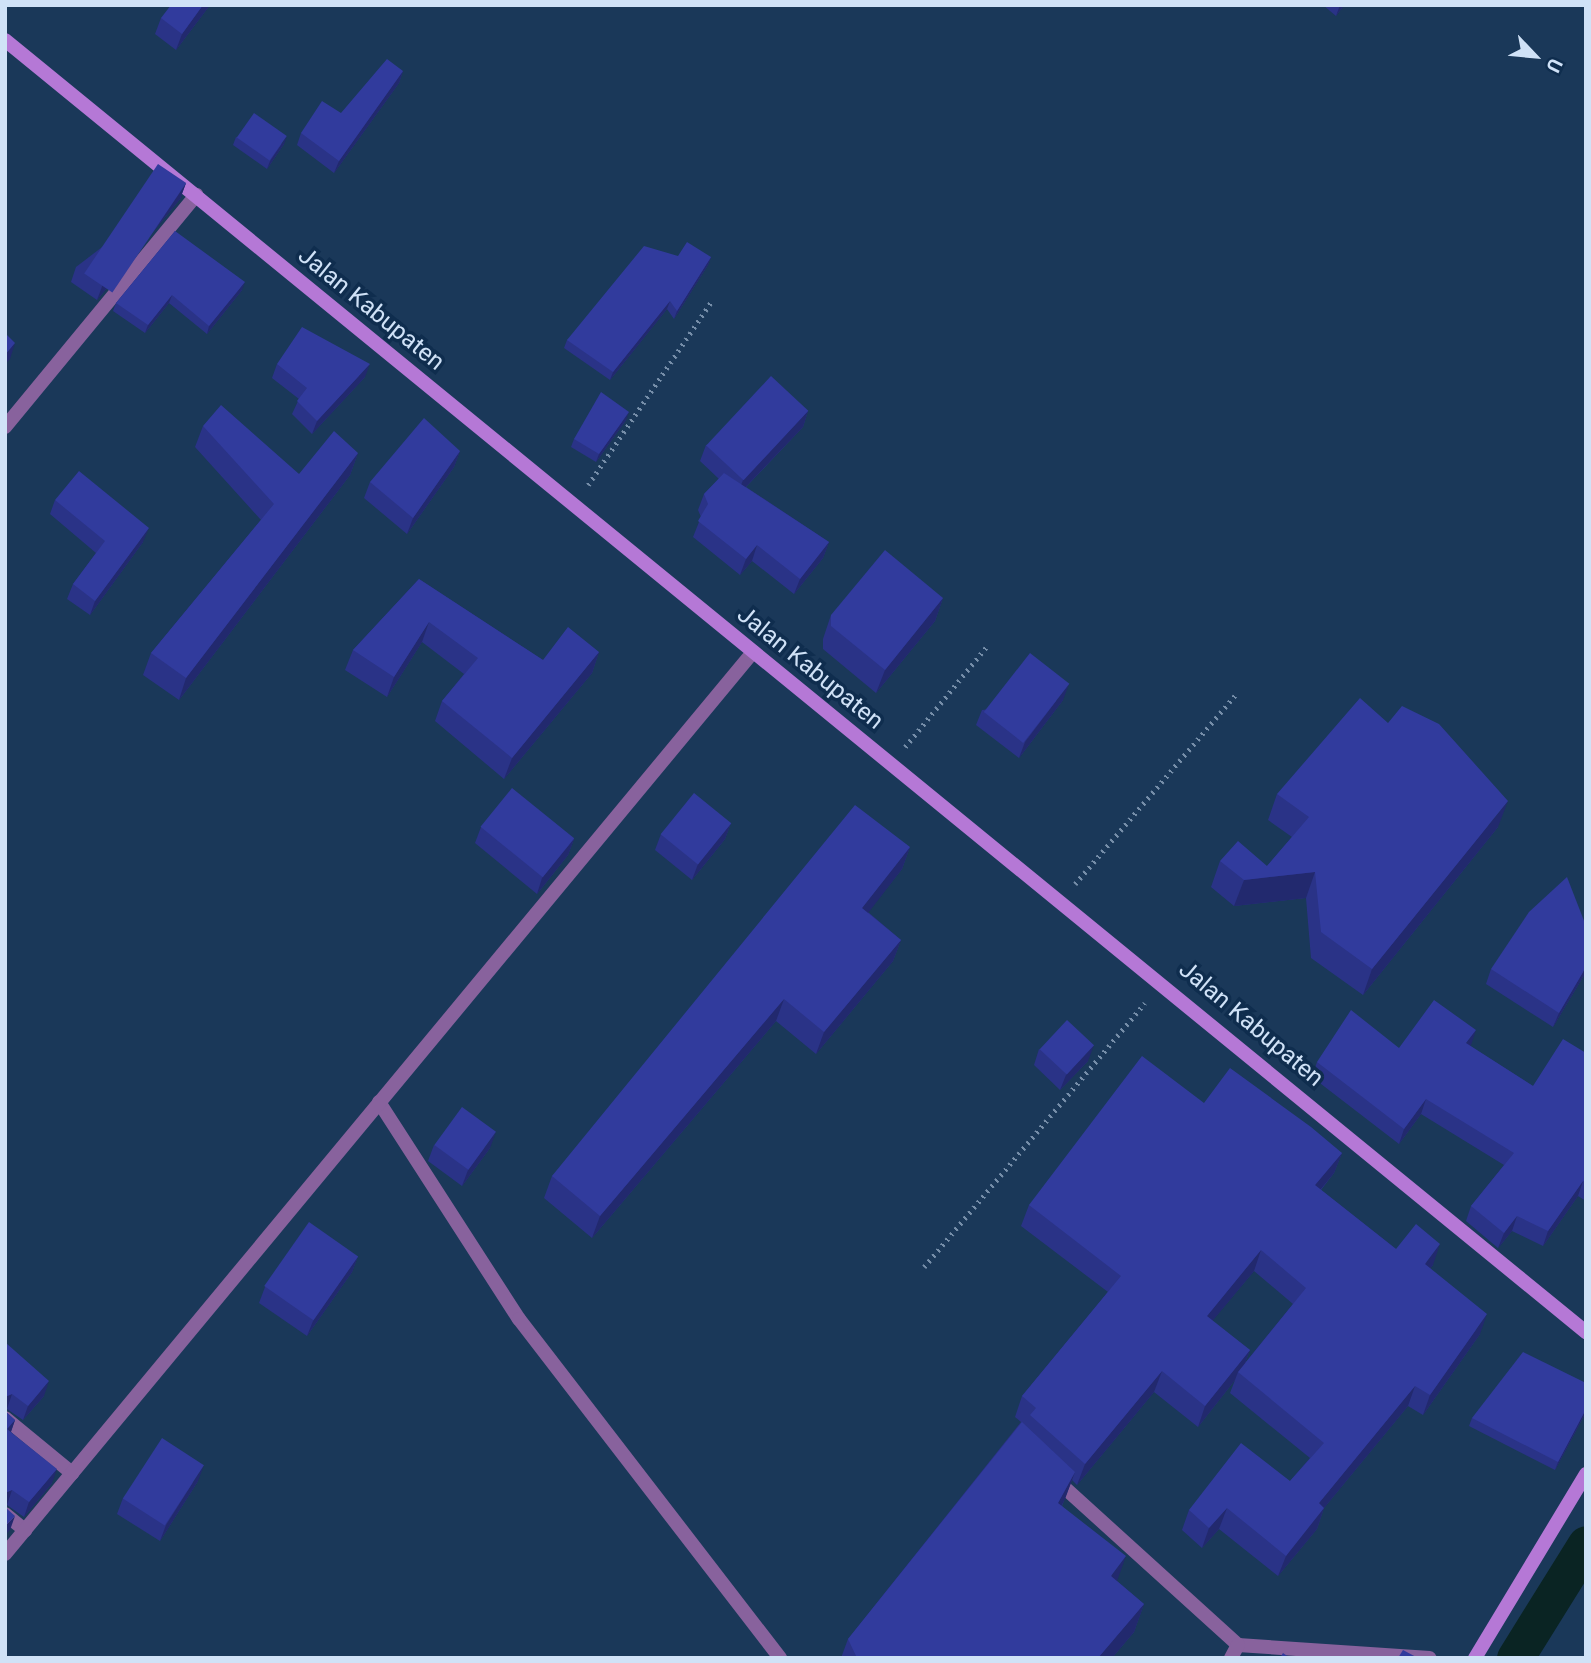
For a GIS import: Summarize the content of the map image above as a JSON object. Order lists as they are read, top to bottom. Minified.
{"streets":{"main road":["Jalan Kabupaten"]},"north":"bottom right"}
